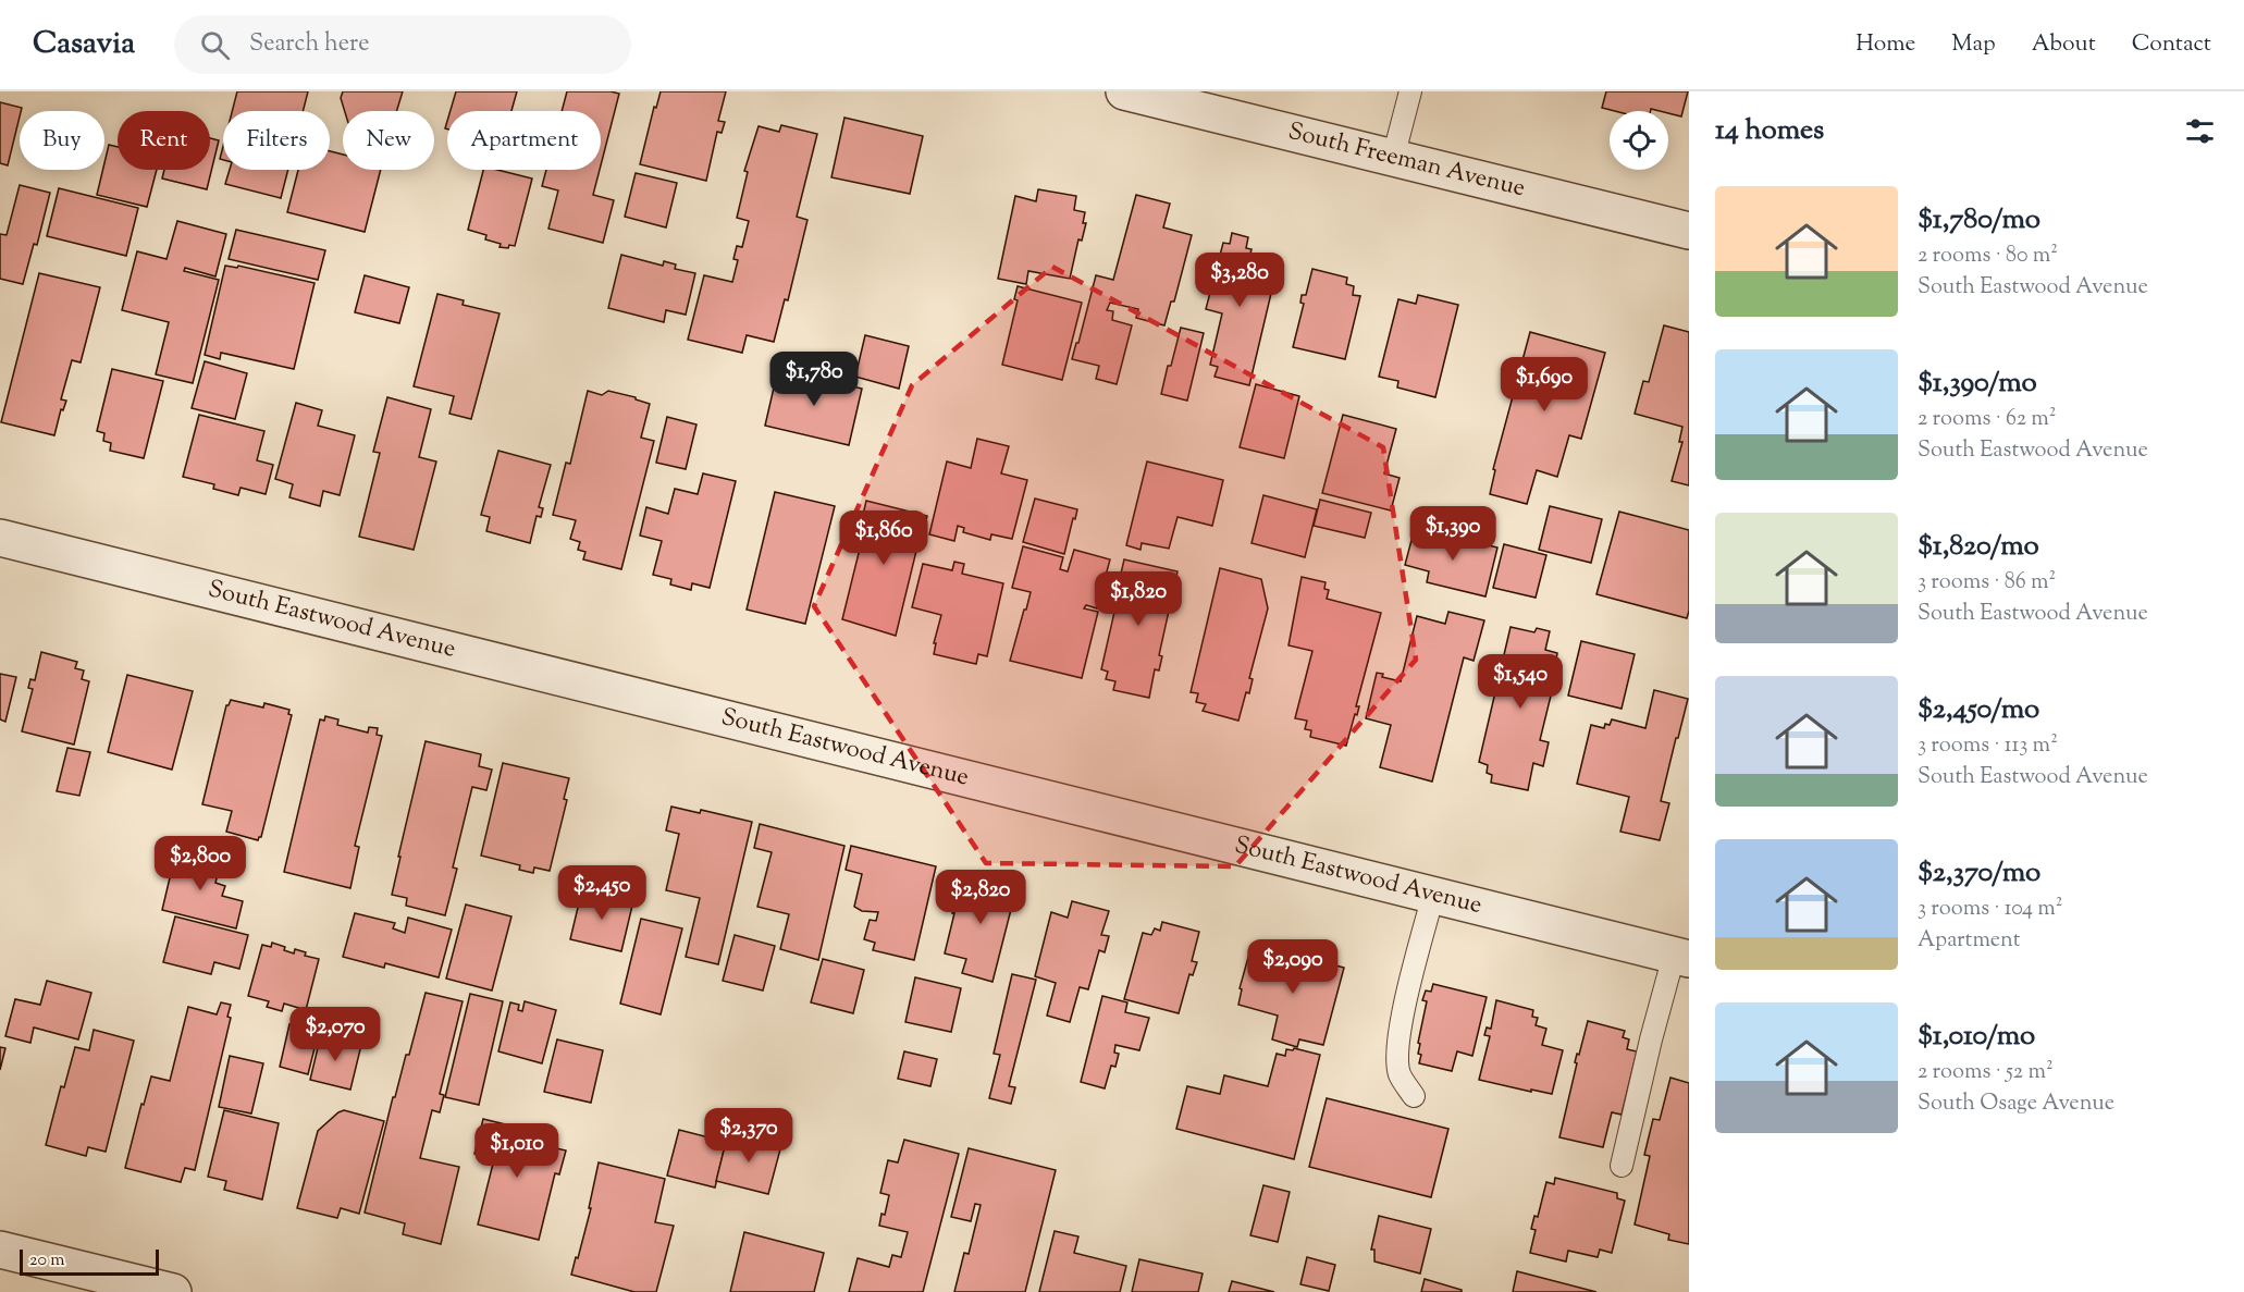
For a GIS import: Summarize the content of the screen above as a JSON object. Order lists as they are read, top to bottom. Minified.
{"streets":{"street":["South Freeman Avenue","South Eastwood Avenue"]},"scale_bar":"20 m","page":{"header":"Casavia","search":"Search here","nav":["Home","Map","About","Contact"],"heading":"14 homes","chip":["Buy","Rent","Filters","New","Apartment"],"list":[{"name":"$1,780/mo","note":"2 rooms · 80 m² · South Eastwood Avenue"},{"name":"$1,390/mo","note":"2 rooms · 62 m² · South Eastwood Avenue"},{"name":"$1,820/mo","note":"3 rooms · 86 m² · South Eastwood Avenue"},{"name":"$2,450/mo","note":"3 rooms · 113 m² · South Eastwood Avenue"},{"name":"$2,370/mo","note":"3 rooms · 104 m² · Apartment"},{"name":"$1,010/mo","note":"2 rooms · 52 m² · South Osage Avenue"}],"price":["$3,280","$1,780","$1,690","$1,390","$1,860","$1,820","$1,540","$2,800","$2,450","$2,820","$2,090","$2,070","$2,370","$1,010"],"scale":"20 m"}}
